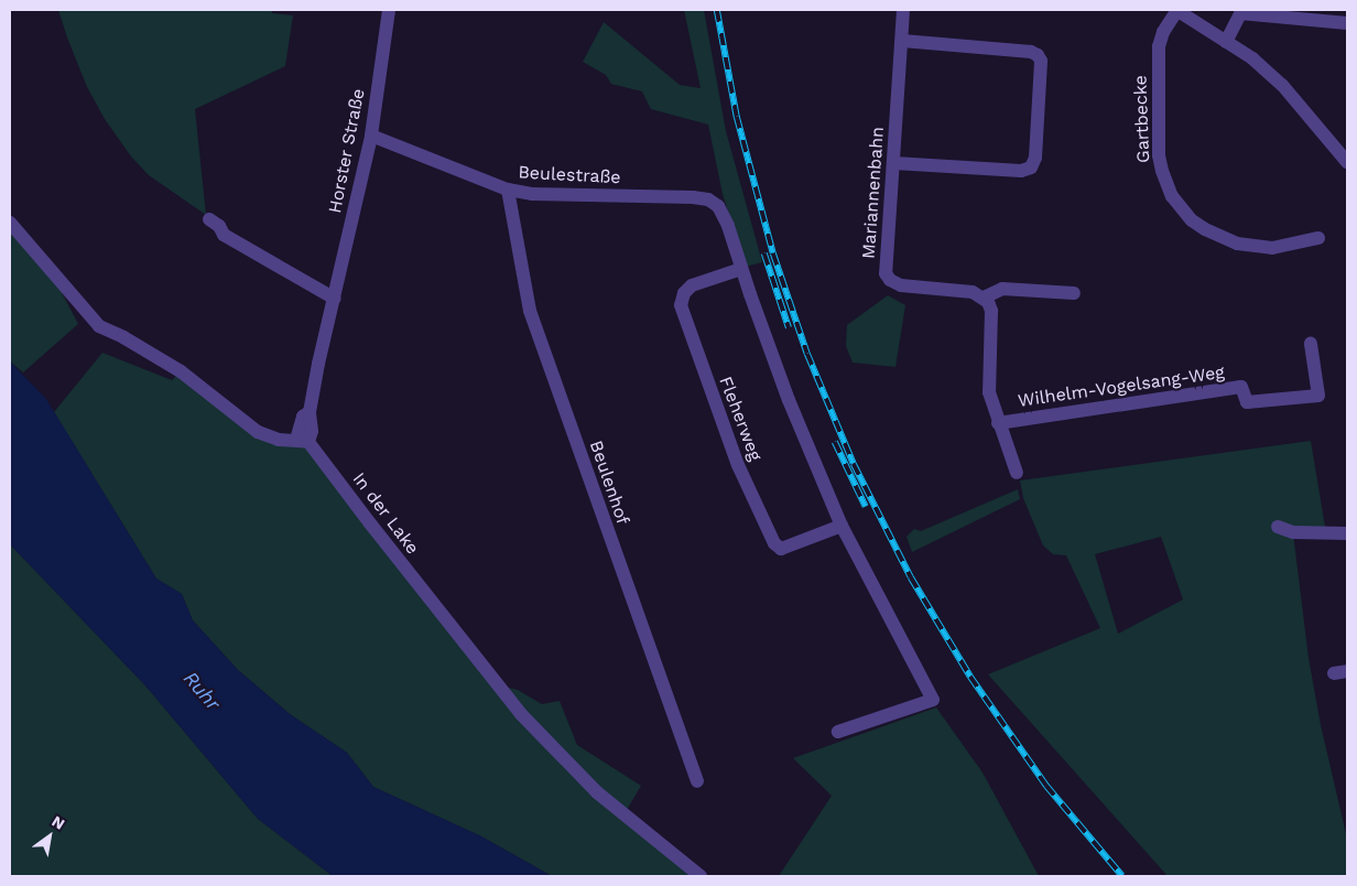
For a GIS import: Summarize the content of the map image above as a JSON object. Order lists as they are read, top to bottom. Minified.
{"streets":{"street":["Gartbecke","Horster Straße","Beulestraße","Mariannenbahn","Wilhelm-Vogelsang-Weg","Fleherweg","Beulenhof","In der Lake"]},"crossings":[["Horster Straße","Beulestraße"],["Horster Straße","In der Lake"],["Beulestraße","Fleherweg"],["Beulestraße","Beulenhof"]],"water":["Ruhr"],"north":"top right"}
